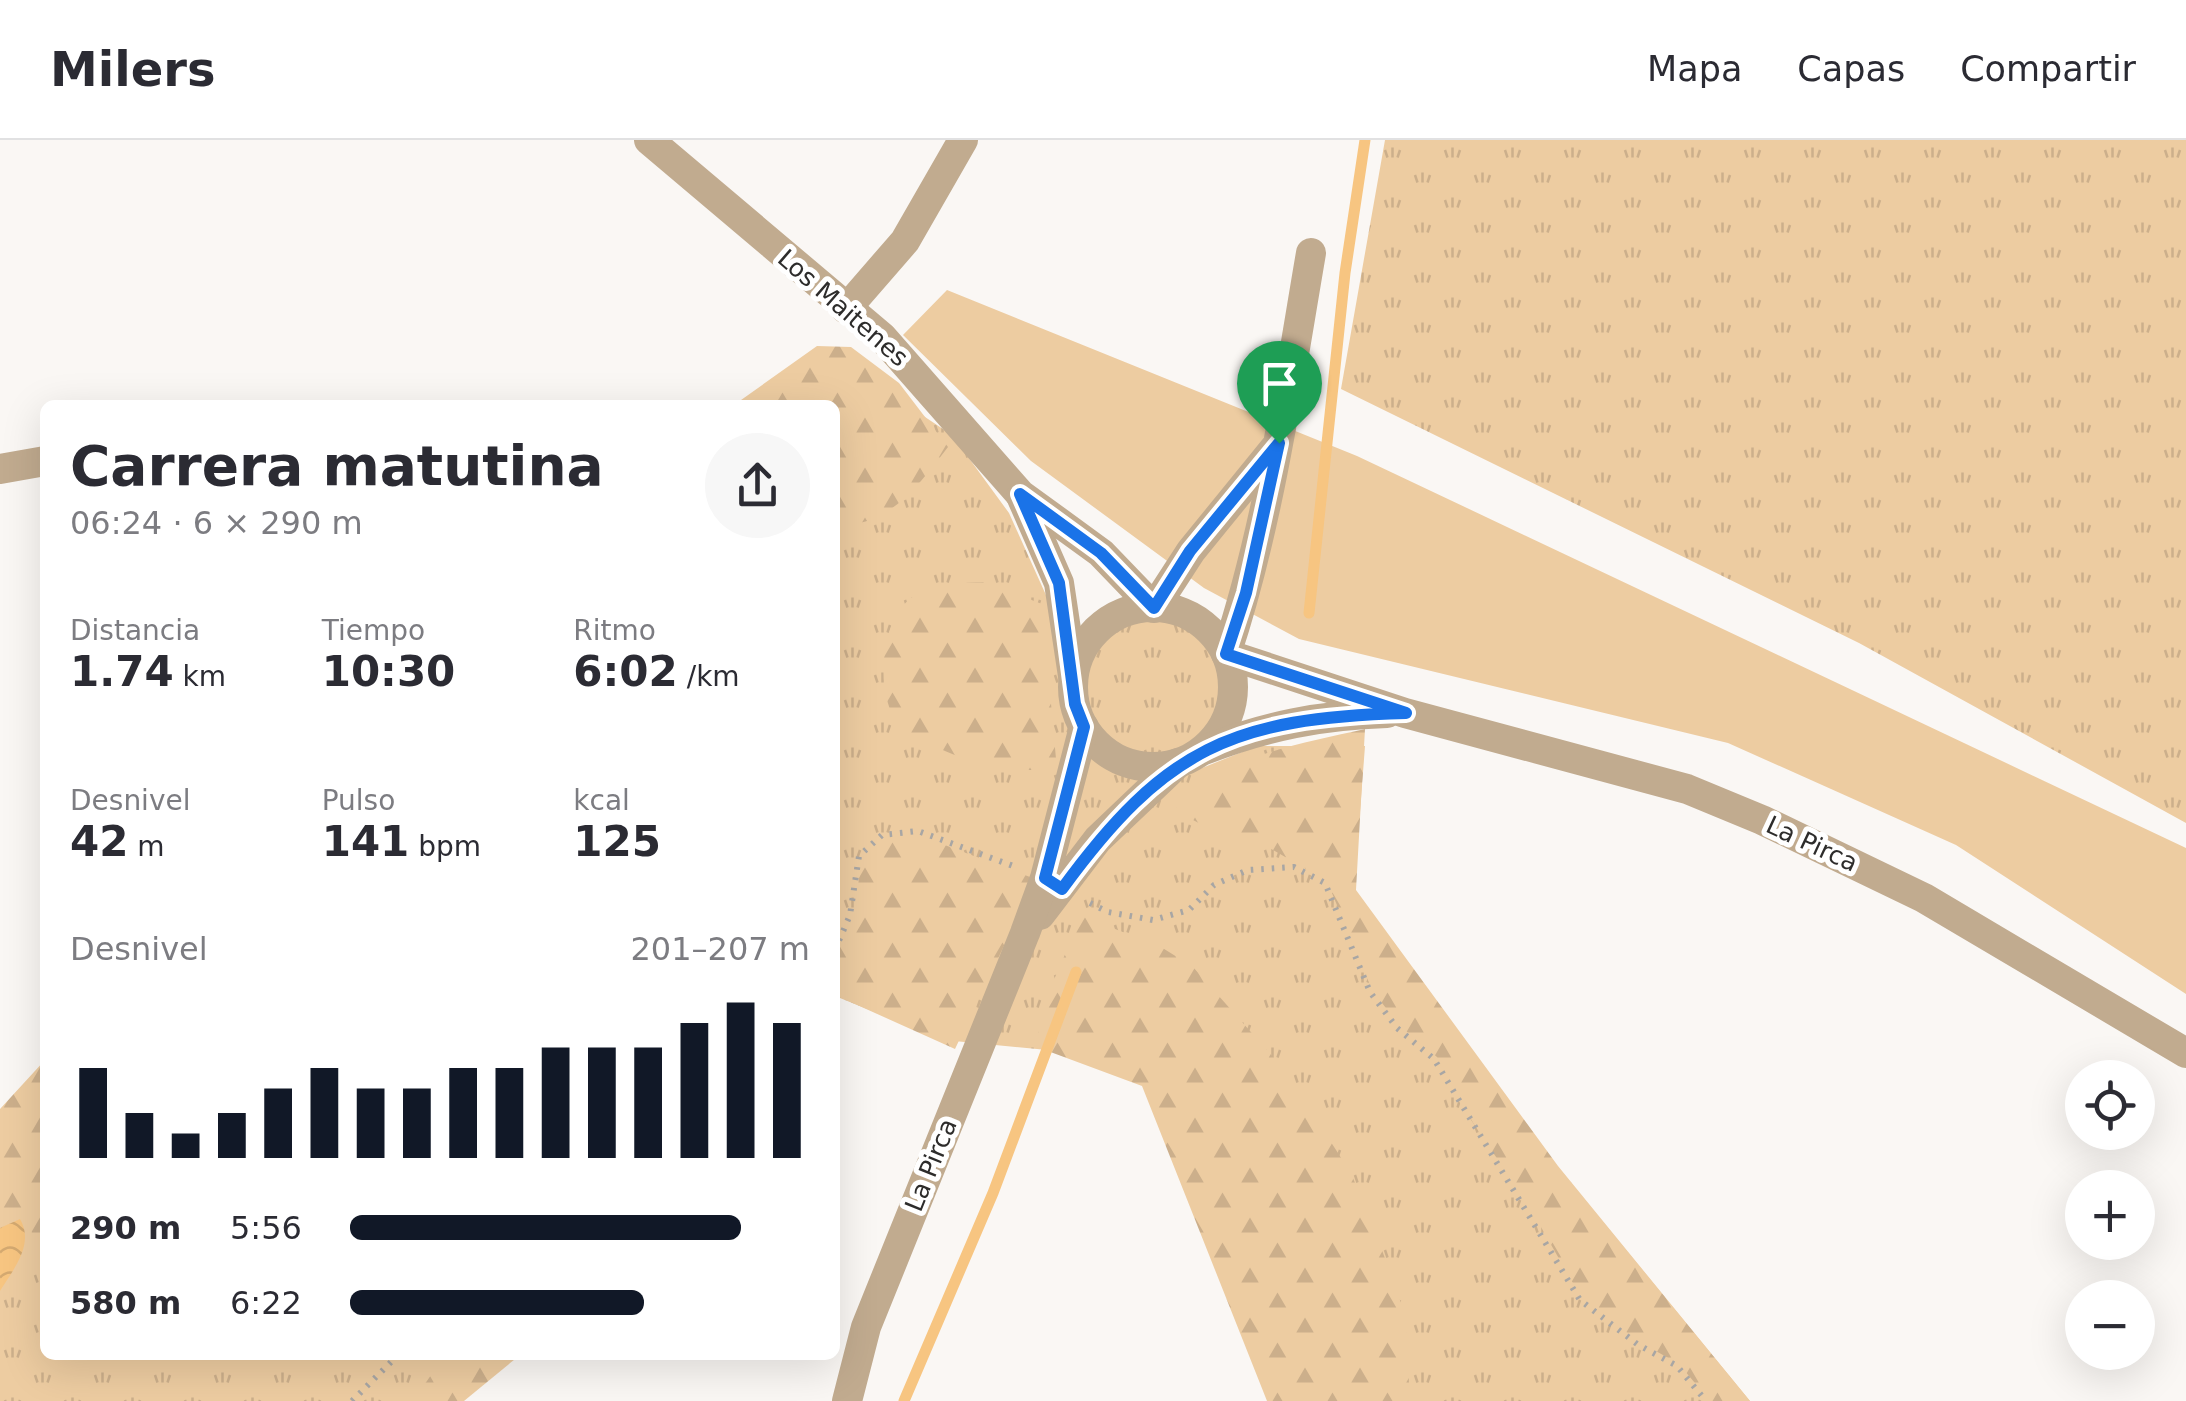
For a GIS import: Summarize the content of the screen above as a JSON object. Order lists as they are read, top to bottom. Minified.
{"streets":{"street":["Los Maitenes","La Pirca"]},"crossings":[["Los Maitenes","La Pirca"]],"page":{"header":"Milers","nav":["Mapa","Capas","Compartir"],"heading":["Carrera matutina","06:24 · 6 × 290 m"],"stats":[["Distancia","1.74 km"],["Tiempo","10:30"],["Ritmo","6:02 /km"],["Desnivel","42 m"],["Pulso","141 bpm"],["kcal","125"]],"chart":["Desnivel","201–207 m"],"map_buttons":["+","−"],"list":[{"name":"290 m","note":"5:56"},{"name":"580 m","note":"6:22"}]}}
